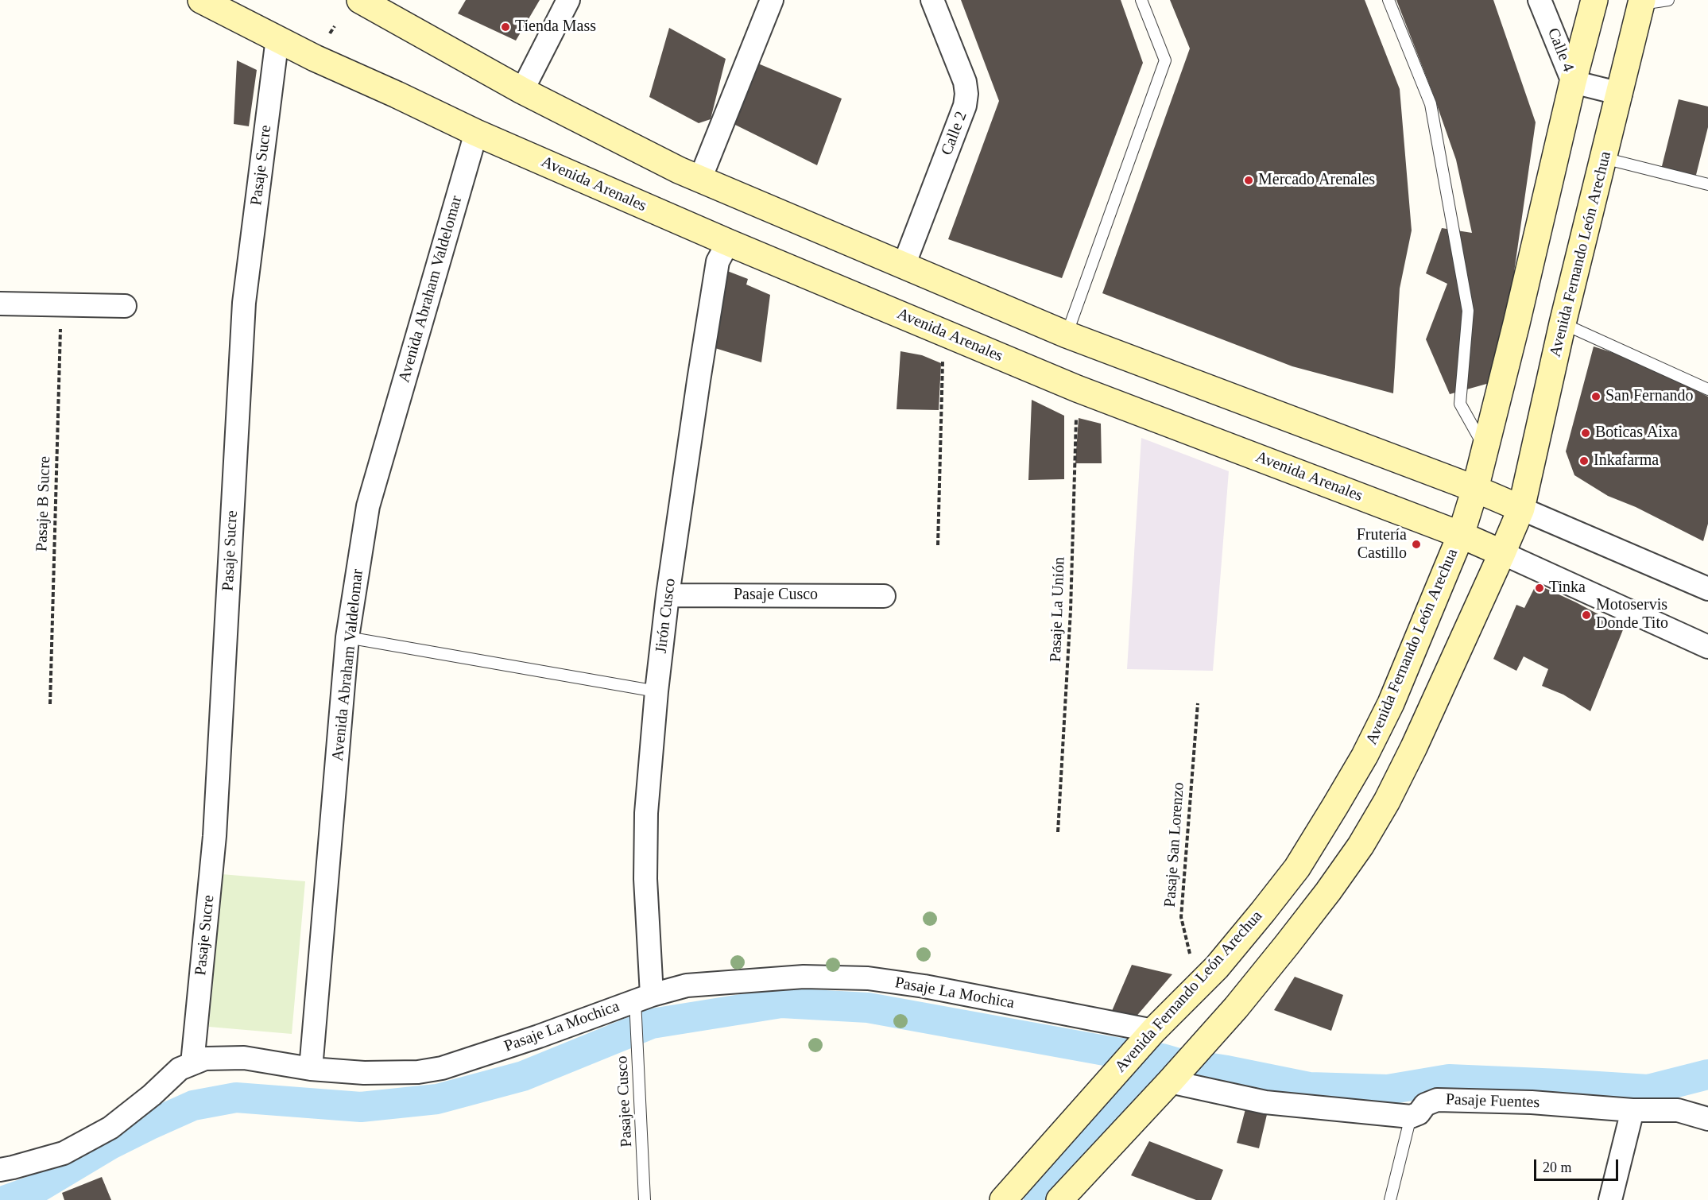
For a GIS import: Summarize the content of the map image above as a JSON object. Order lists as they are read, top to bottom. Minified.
{"streets":{"main road":["Avenida Arenales","Avenida Fernando León Arechua"],"street":["Calle 4","Calle 2","Pasaje Sucre","Avenida Abraham Valdelomar","Pasaje Cusco","Jirón Cusco","Pasaje La Mochica","Pasaje Fuentes"],"lane":["Pasajee Cusco"],"path":["Pasaje B Sucre","Pasaje La Unión","Pasaje San Lorenzo"]},"crossings":[["Calle 4","Avenida Fernando León Arechua"],["Pasaje Sucre","Avenida Arenales"],["Pasaje Sucre","Pasaje La Mochica"],["Avenida Arenales","Avenida Fernando León Arechua"],["Avenida Arenales","Avenida Abraham Valdelomar"],["Avenida Arenales","Pasaje La Unión"],["Avenida Arenales","Jirón Cusco"],["Avenida Fernando León Arechua","Pasaje San Lorenzo"],["Avenida Fernando León Arechua","Pasaje La Mochica"],["Avenida Abraham Valdelomar","Pasaje La Mochica"],["Pasaje Cusco","Jirón Cusco"],["Jirón Cusco","Pasaje La Mochica"],["Jirón Cusco","Pasajee Cusco"],["Pasaje La Mochica","Pasajee Cusco"]],"places":["Tienda Mass","Mercado Arenales","San Fernando","Boticas Aixa","Inkafarma","Frutería Castillo","Tinka","Motoservis Donde Tito"],"scale_bar":"20 m"}
